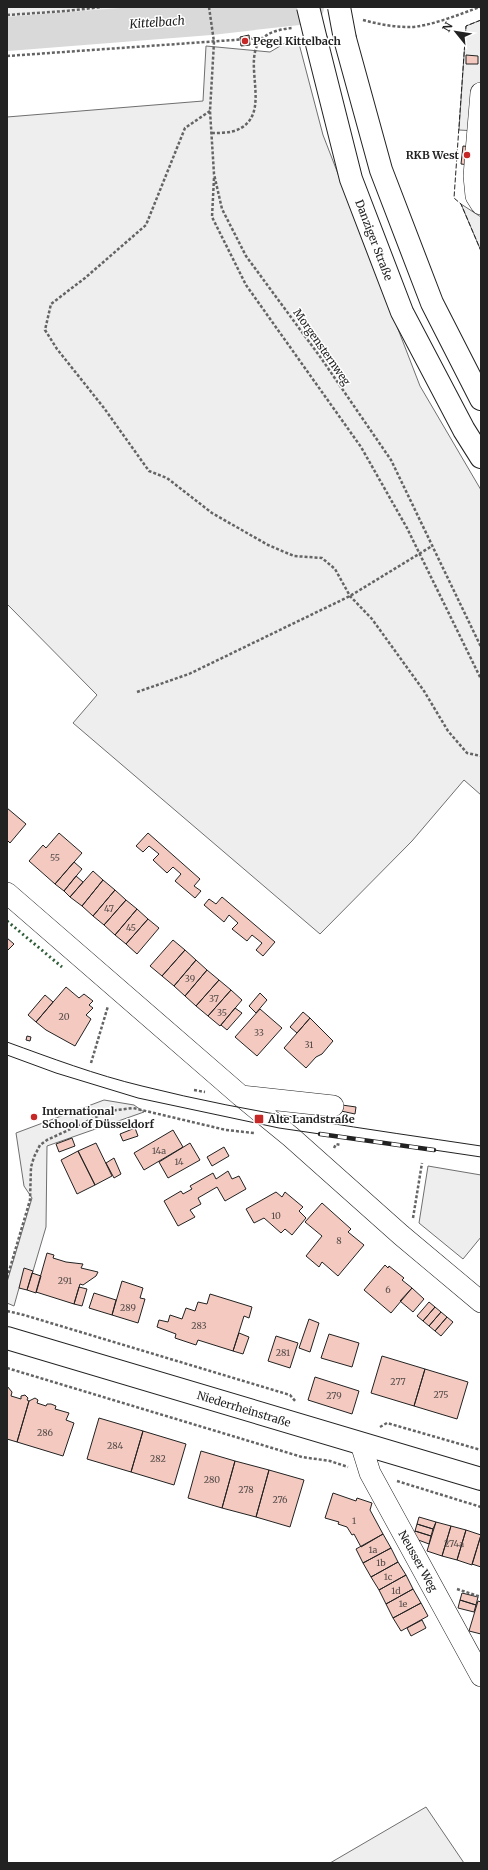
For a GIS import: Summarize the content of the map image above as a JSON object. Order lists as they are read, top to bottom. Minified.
{"streets":{"main road":["Danziger Straße","Niederrheinstraße"],"street":["Neusser Weg"],"path":["Morgensternweg"]},"crossings":[["Niederrheinstraße","Neusser Weg"]],"water":["Kittelbach"],"places":{"other":["Pegel Kittelbach","RKB West","International School of Düsseldorf"],"transit":["Alte Landstraße"]},"house_numbers":["55","47","45","39","37","35","20","33","31","14a","14","10","8","291","6","289","283","281","277","275","279","286","284","282","280","278","276","1","274a","1a","1b","1c","1d","1e"],"north":"top left"}
